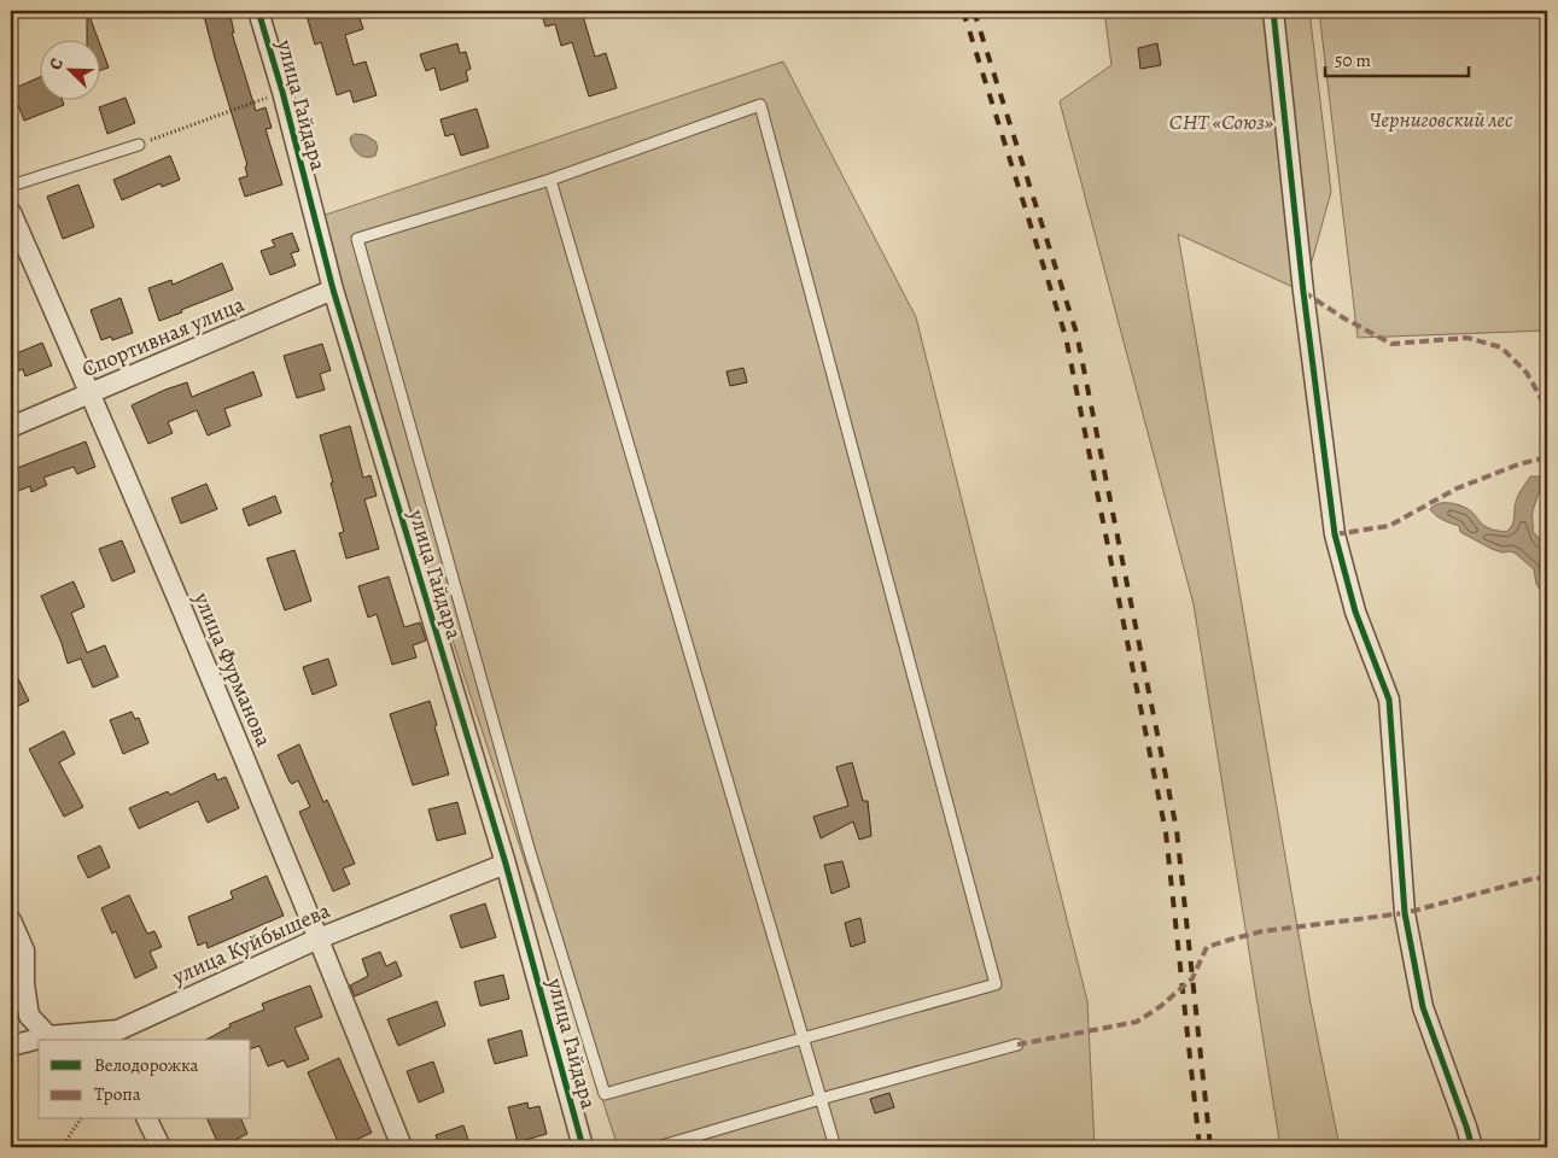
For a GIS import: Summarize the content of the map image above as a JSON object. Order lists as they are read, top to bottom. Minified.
{"streets":{"street":["улица Гайдара","Спортивная улица","улица Фурманова","улица Куйбышева"]},"crossings":[["улица Гайдара","Спортивная улица"],["улица Гайдара","улица Куйбышева"],["Спортивная улица","улица Фурманова"],["улица Фурманова","улица Куйбышева"]],"parks":["Черниговский лес","СНТ «Союз»"],"legend":["Велодорожка","Тропа"],"scale_bar":"50 m","north":"top left"}
